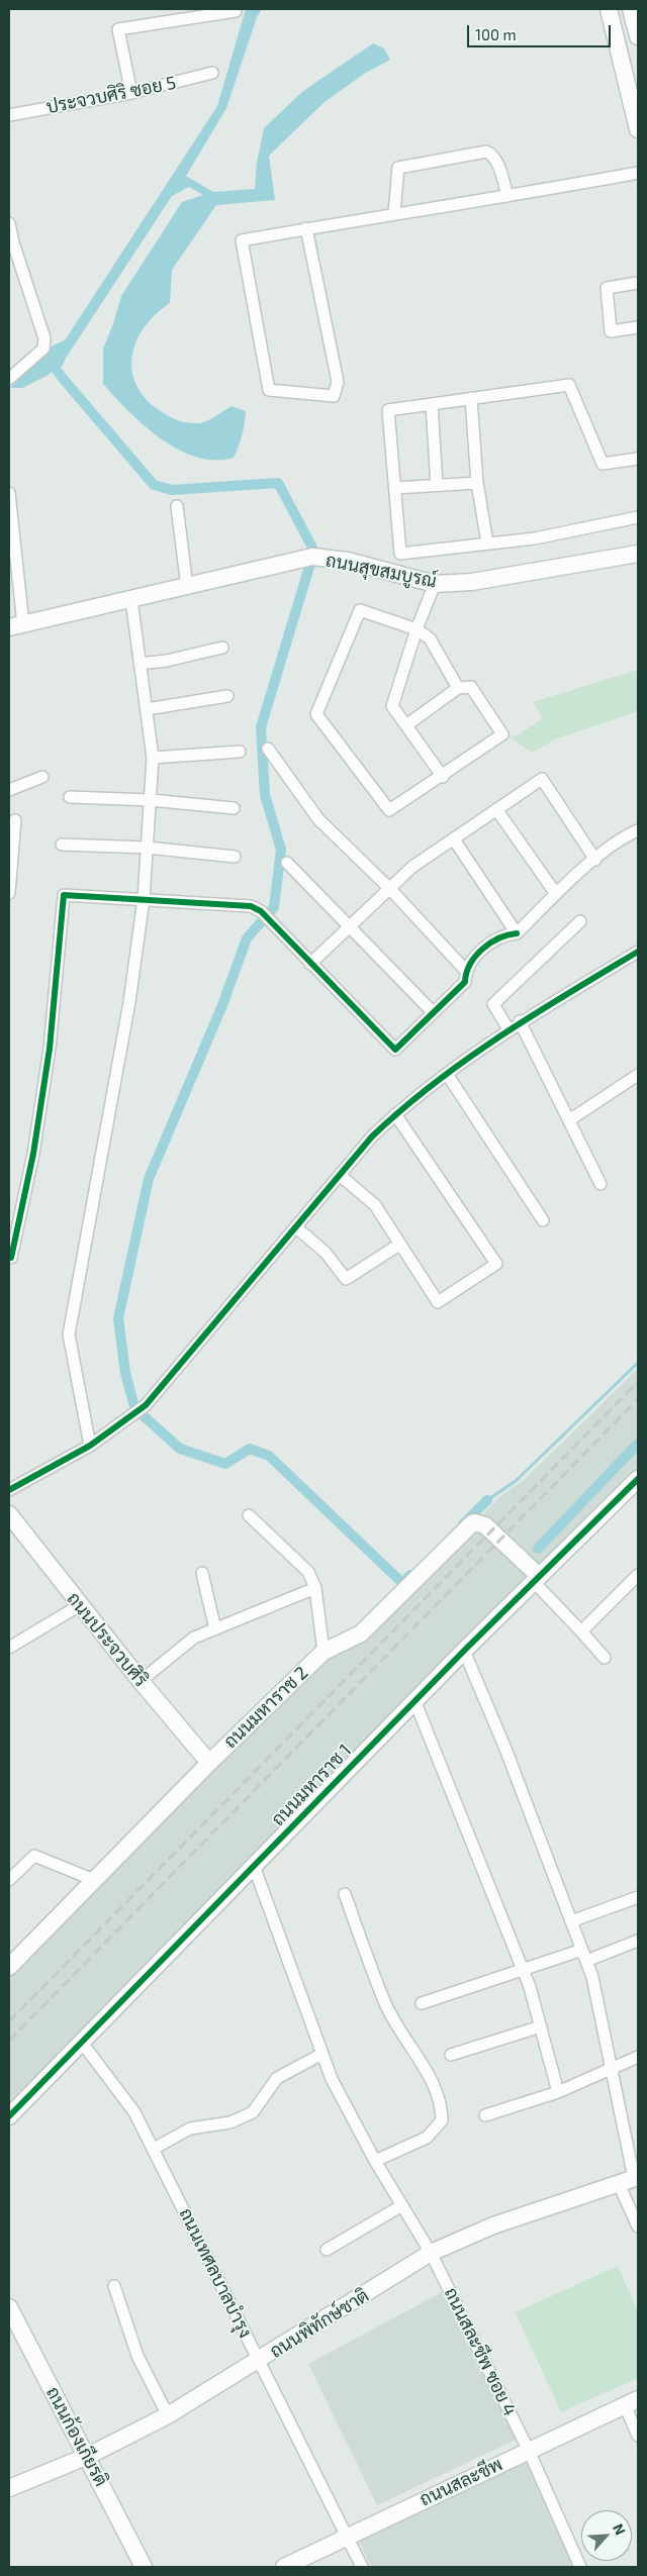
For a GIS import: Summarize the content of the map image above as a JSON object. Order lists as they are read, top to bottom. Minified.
{"streets":{"street":["ประจวบศิริ ซอย 5","ถนนสุขสมบูรณ์","ถนนประจวบศิริ","ถนนมหาราช 2","ถนนมหาราช 1","ถนนเทศลบาลบำรุง","ถนนพิทักษ์ชาติ","ถนนสละชีพ ซอย 4","ถนนก้องเกียรติ","ถนนสละชีพ"]},"crossings":[["ถนนประจวบศิริ","ถนนมหาราช 2"],["ถนนมหาราช 2","ถนนมหาราช 1"],["ถนนมหาราช 1","ถนนเทศลบาลบำรุง"],["ถนนมหาราช 1","ถนนสละชีพ ซอย 4"],["ถนนเทศลบาลบำรุง","ถนนพิทักษ์ชาติ"],["ถนนเทศลบาลบำรุง","ถนนสละชีพ"],["ถนนพิทักษ์ชาติ","ถนนสละชีพ ซอย 4"],["ถนนพิทักษ์ชาติ","ถนนก้องเกียรติ"],["ถนนสละชีพ ซอย 4","ถนนสละชีพ"]],"scale_bar":"100 m","north":"top right"}
